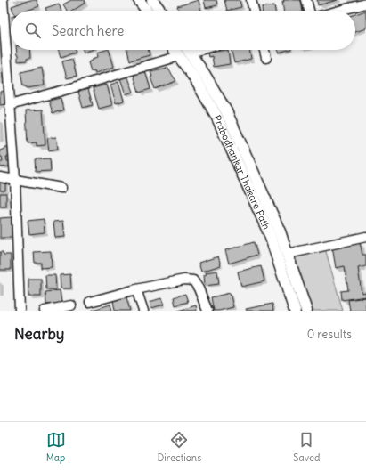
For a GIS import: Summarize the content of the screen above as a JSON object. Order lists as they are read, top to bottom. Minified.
{"streets":{"main road":["Prabodhankar Thakare Path"]},"page":{"search":"Search here","heading":["Nearby","0 results"],"nav":["Map","Directions","Saved"]}}
